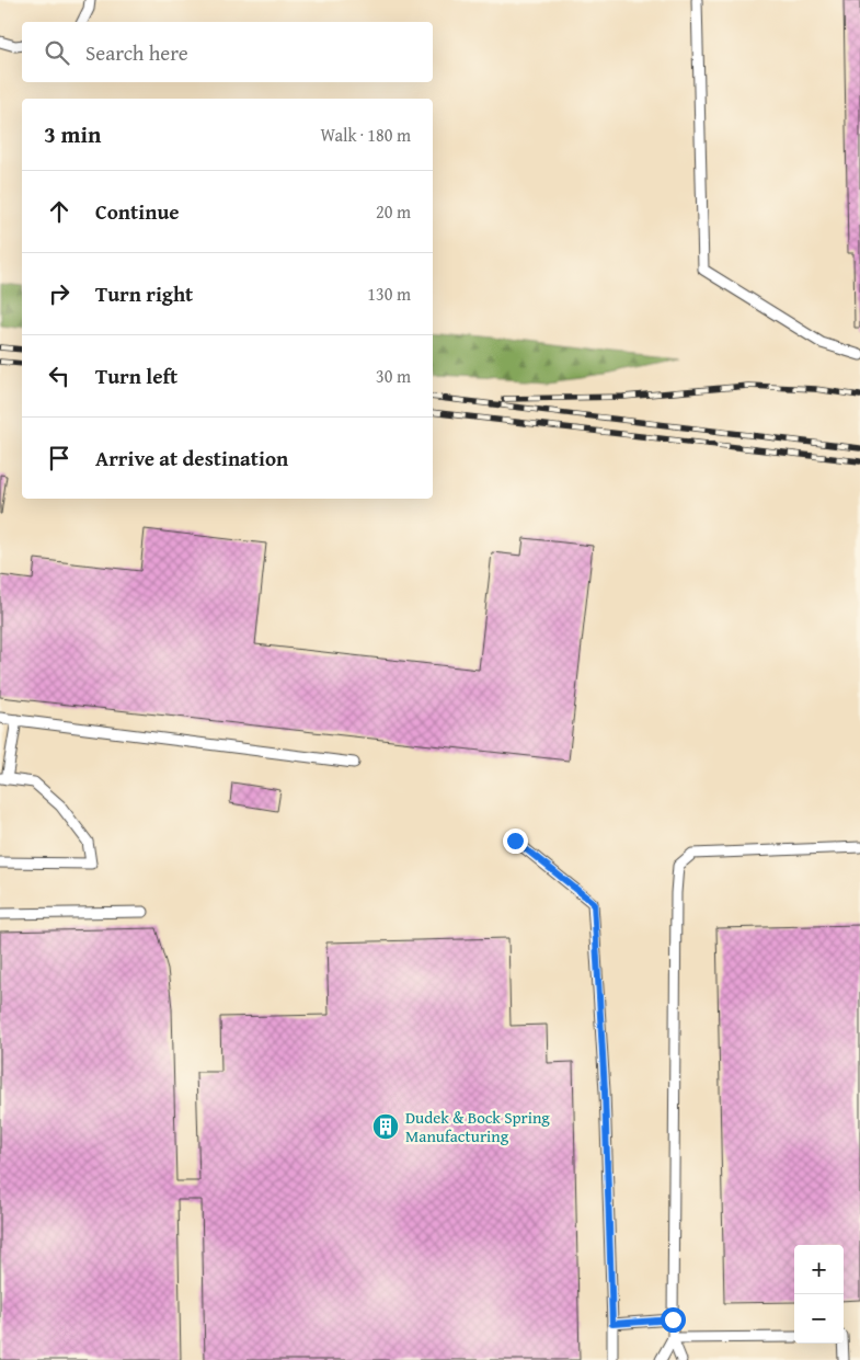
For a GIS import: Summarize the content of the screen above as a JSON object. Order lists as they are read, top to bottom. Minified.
{"places":{"building":["Dudek & Bock Spring Manufacturing"]},"page":{"search":"Search here","heading":["3 min","Walk · 180 m"],"list":[["Continue","20 m"],["Turn right","130 m"],["Turn left","30 m"],"Arrive at destination"],"map_buttons":["+","−"]}}
